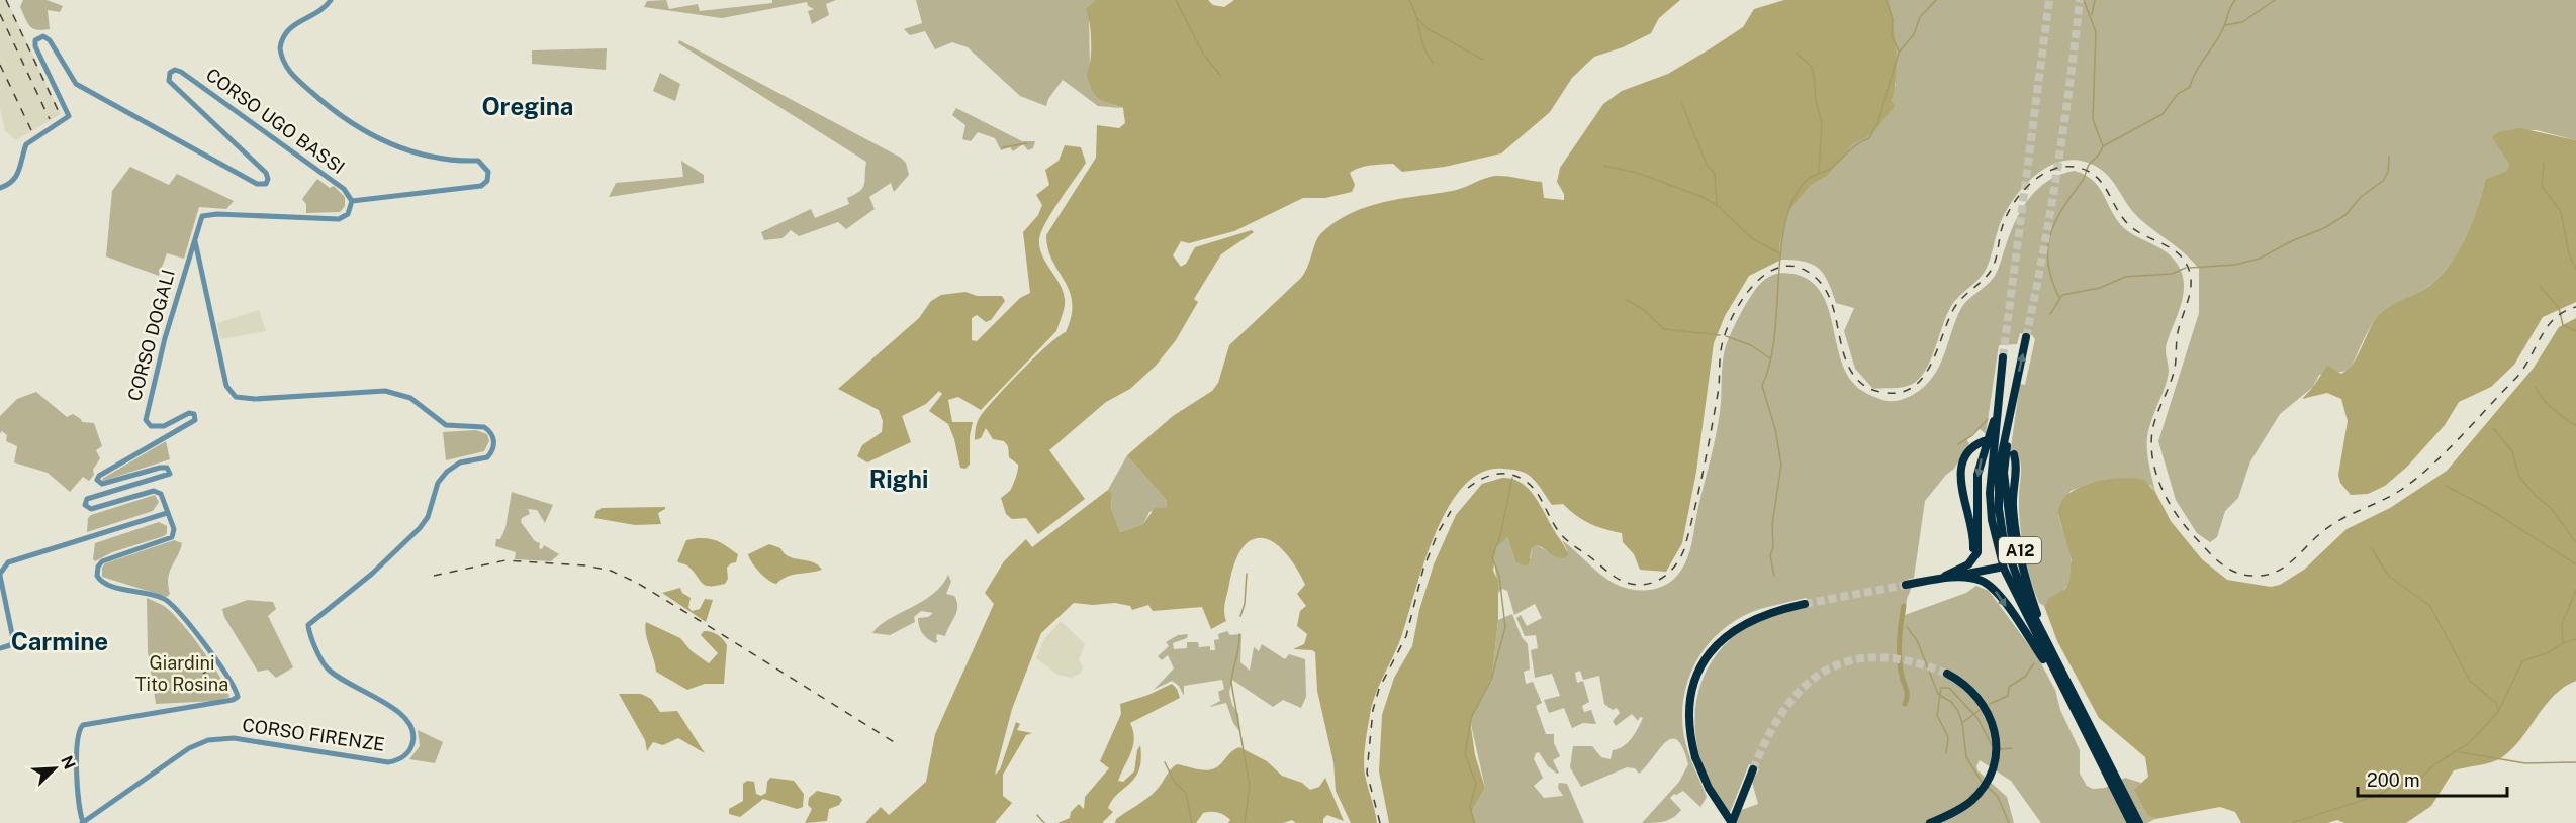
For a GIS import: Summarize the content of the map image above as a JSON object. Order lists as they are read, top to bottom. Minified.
{"streets":{"highway":["A12"],"street":["CORSO UGO BASSI","CORSO DOGALI","CORSO FIRENZE"]},"crossings":[["CORSO DOGALI","CORSO FIRENZE"]],"districts":["Oregina","Righi","Carmine"],"parks":["Giardini Tito Rosina"],"scale_bar":"200 m","north":"top right"}
